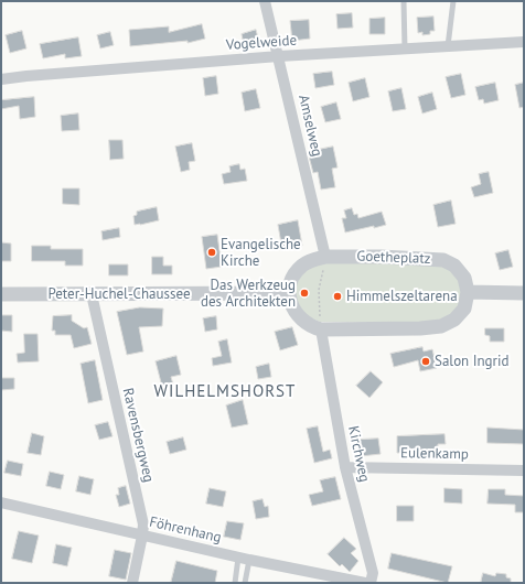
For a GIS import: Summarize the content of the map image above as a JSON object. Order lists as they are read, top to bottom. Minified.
{"streets":{"street":["Vogelweide","Amselweg","Goetheplatz","Peter-Huchel-Chaussee","Ravensbergweg","Kirchweg","Eulenkamp","Föhrenhang"]},"crossings":[["Vogelweide","Amselweg"],["Amselweg","Goetheplatz"],["Goetheplatz","Peter-Huchel-Chaussee"],["Peter-Huchel-Chaussee","Ravensbergweg"],["Ravensbergweg","Föhrenhang"],["Kirchweg","Eulenkamp"]],"districts":["WILHELMSHORST"],"places":["Evangelische Kirche","Das Werkzeug des Architekten","Himmelszeltarena","Salon Ingrid"]}
